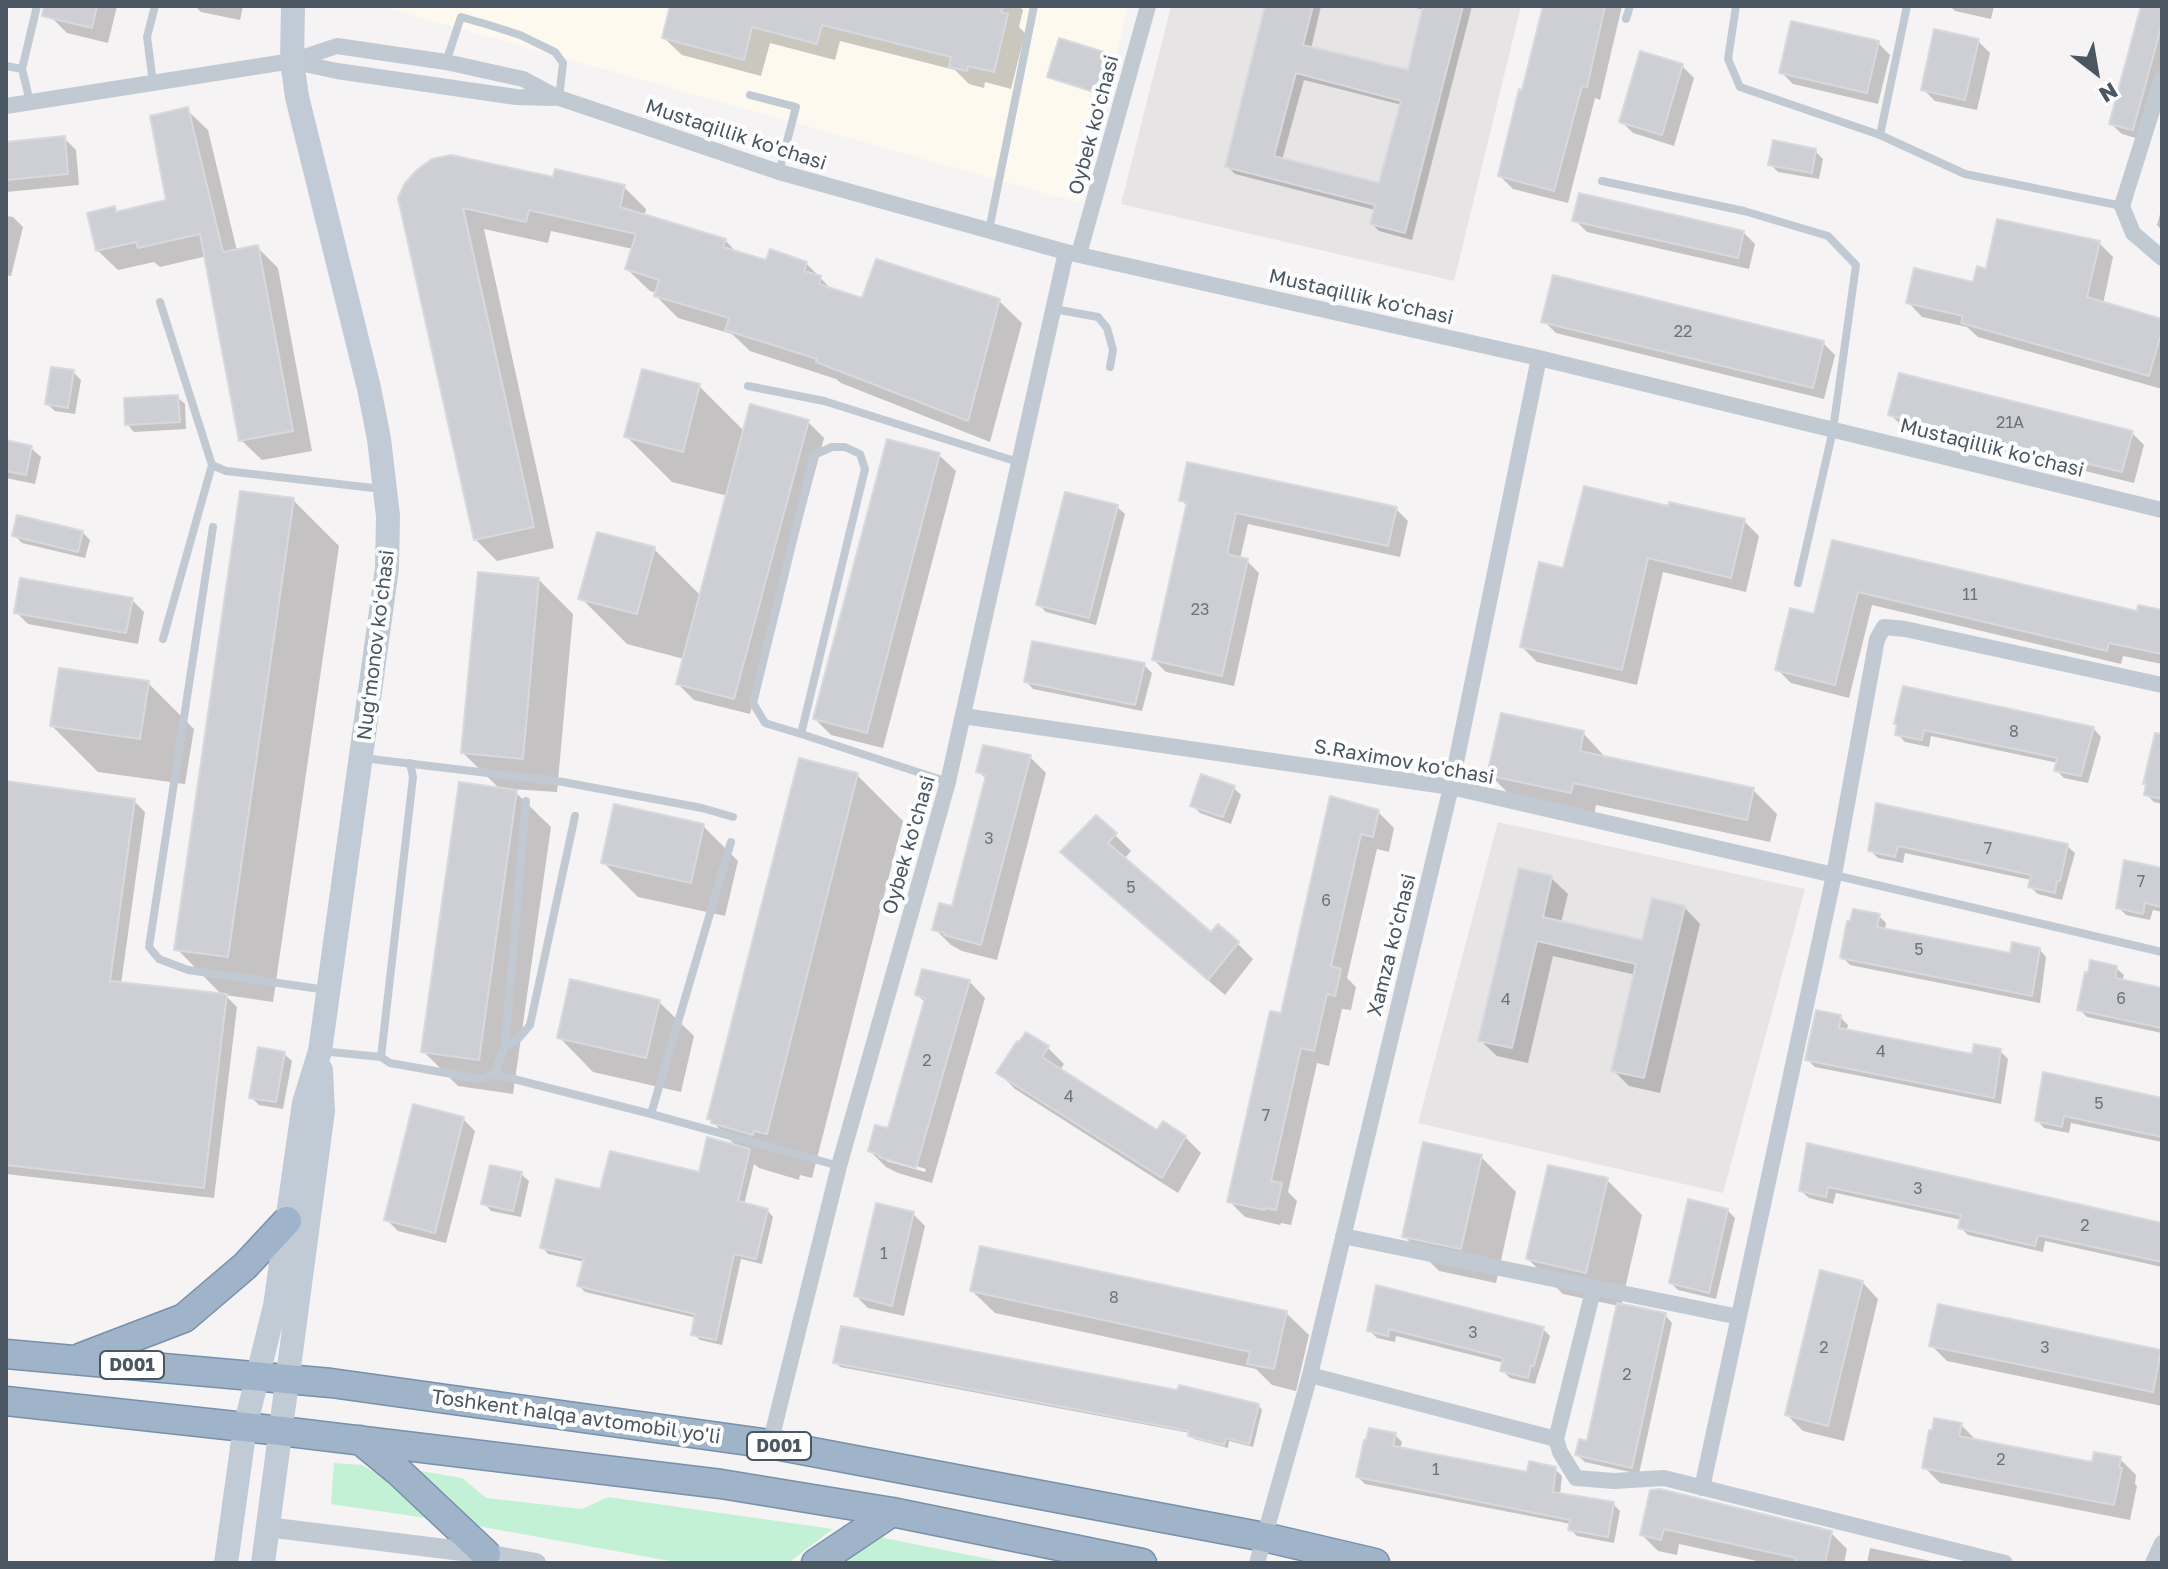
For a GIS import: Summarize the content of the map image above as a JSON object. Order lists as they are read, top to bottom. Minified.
{"streets":{"highway":["D001","Toshkent halqa avtomobil yo'li"],"main road":["Nugʻmonov koʻchasi"],"street":["Oybek ko'chasi","Mustaqillik ko'chasi","S.Raximov ko'chasi","Xamza ko'chasi"]},"crossings":[["Oybek ko'chasi","Mustaqillik ko'chasi"],["Oybek ko'chasi","S.Raximov ko'chasi"],["Oybek ko'chasi","Toshkent halqa avtomobil yo'li"],["Mustaqillik ko'chasi","Nugʻmonov koʻchasi"],["Mustaqillik ko'chasi","Xamza ko'chasi"],["Nugʻmonov koʻchasi","D001"],["Nugʻmonov koʻchasi","Toshkent halqa avtomobil yo'li"],["S.Raximov ko'chasi","Xamza ko'chasi"],["Xamza ko'chasi","Toshkent halqa avtomobil yo'li"]],"house_numbers":["22","21A","11","23","8","3","7","7","5","6","5","6","4","4","2","4","5","7","3","2","1","8","3","2","3","2","2","1"],"north":"bottom right"}
